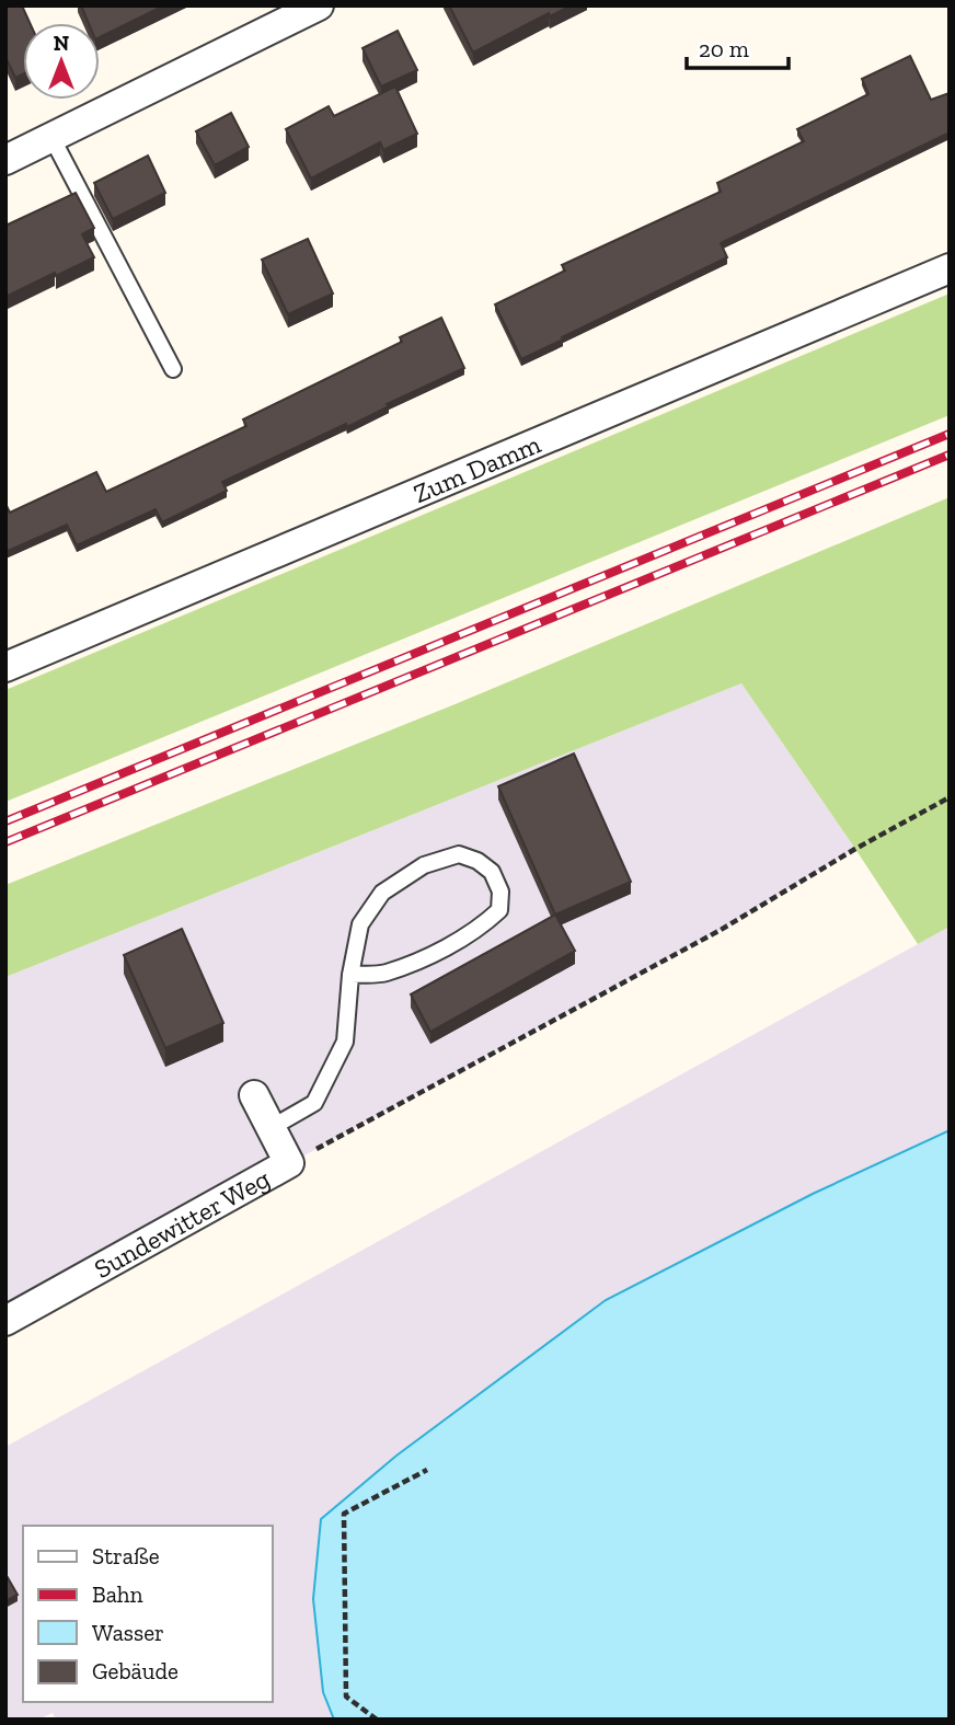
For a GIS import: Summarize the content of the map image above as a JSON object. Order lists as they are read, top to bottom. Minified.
{"streets":{"street":["Zum Damm","Sundewitter Weg"]},"legend":["Straße","Bahn","Wasser","Gebäude"],"scale_bar":"20 m","north":"top"}
